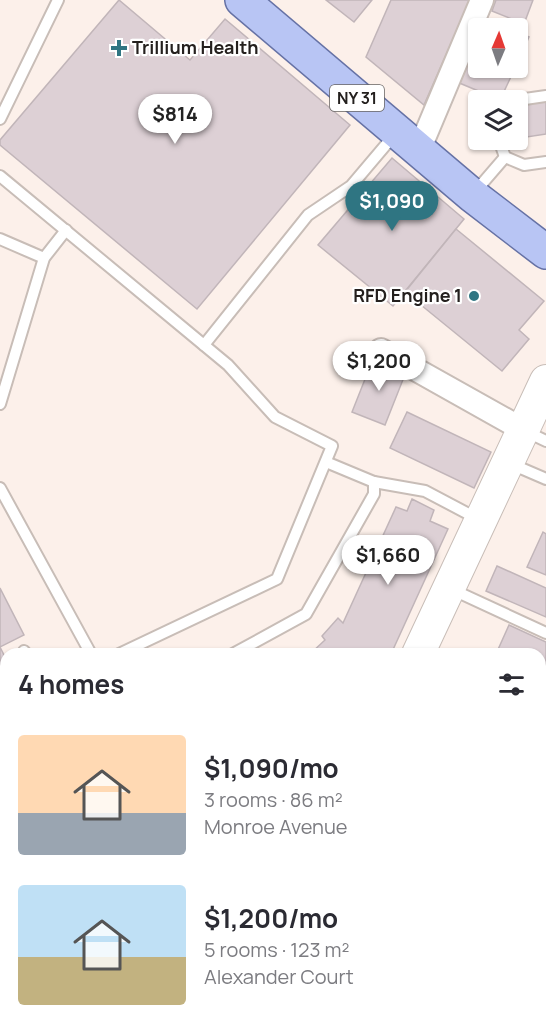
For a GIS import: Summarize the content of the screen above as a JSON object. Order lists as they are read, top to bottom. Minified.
{"streets":{"main road":["NY 31"]},"places":{"health":["Trillium Health"],"other":["RFD Engine 1"]},"north":"top","page":{"price":["$814","$1,090","$1,200","$1,660"],"heading":"4 homes","list":[{"name":"$1,090/mo","note":"3 rooms · 86 m² · Monroe Avenue"},{"name":"$1,200/mo","note":"5 rooms · 123 m² · Alexander Court"}]}}
